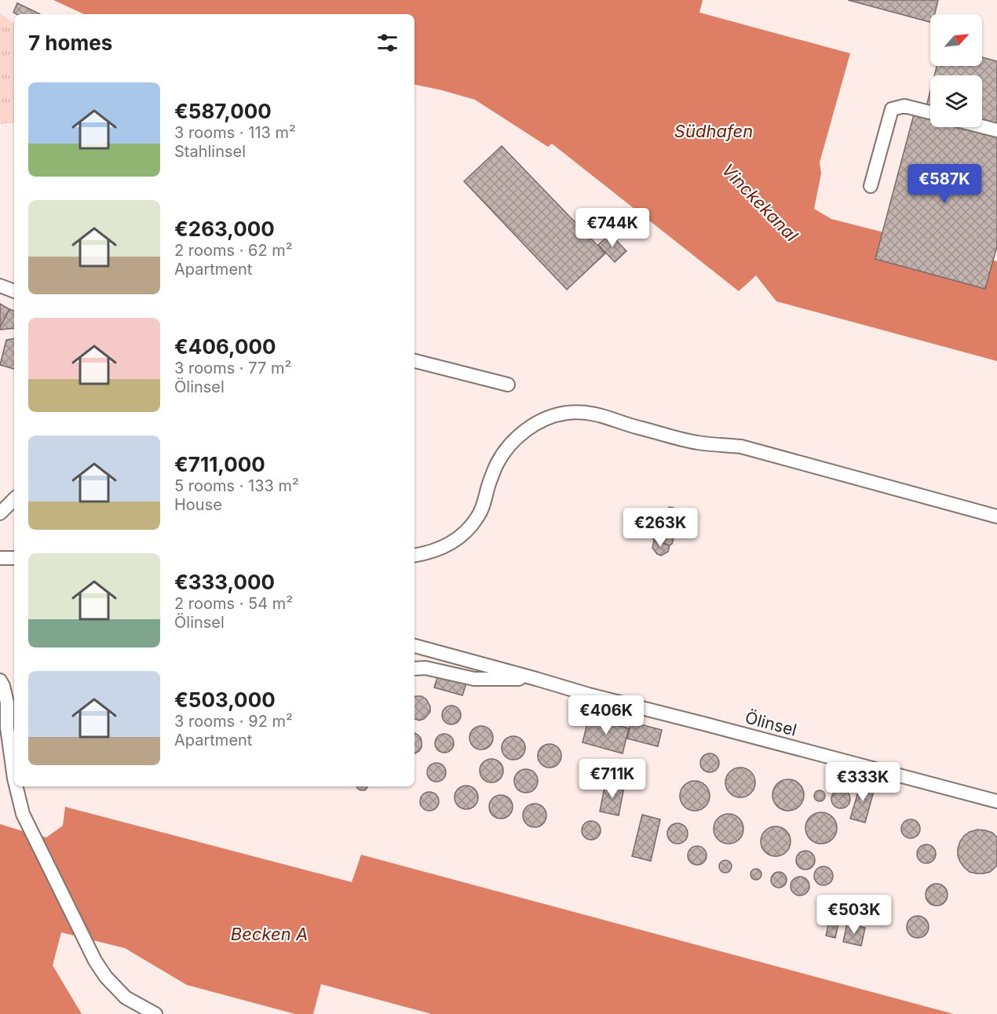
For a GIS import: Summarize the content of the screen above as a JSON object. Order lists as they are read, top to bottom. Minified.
{"streets":{"street":["Ölinsel"]},"water":["Südhafen","Vinckekanal","Becken A"],"north":"top right","page":{"heading":"7 homes","list":[{"name":"€587,000","note":"3 rooms · 113 m² · Stahlinsel"},{"name":"€263,000","note":"2 rooms · 62 m² · Apartment"},{"name":"€406,000","note":"3 rooms · 77 m² · Ölinsel"},{"name":"€711,000","note":"5 rooms · 133 m² · House"},{"name":"€333,000","note":"2 rooms · 54 m² · Ölinsel"},{"name":"€503,000","note":"3 rooms · 92 m² · Apartment"}],"price":["€587K","€744K","€263K","€406K","€711K","€333K","€503K"]}}
